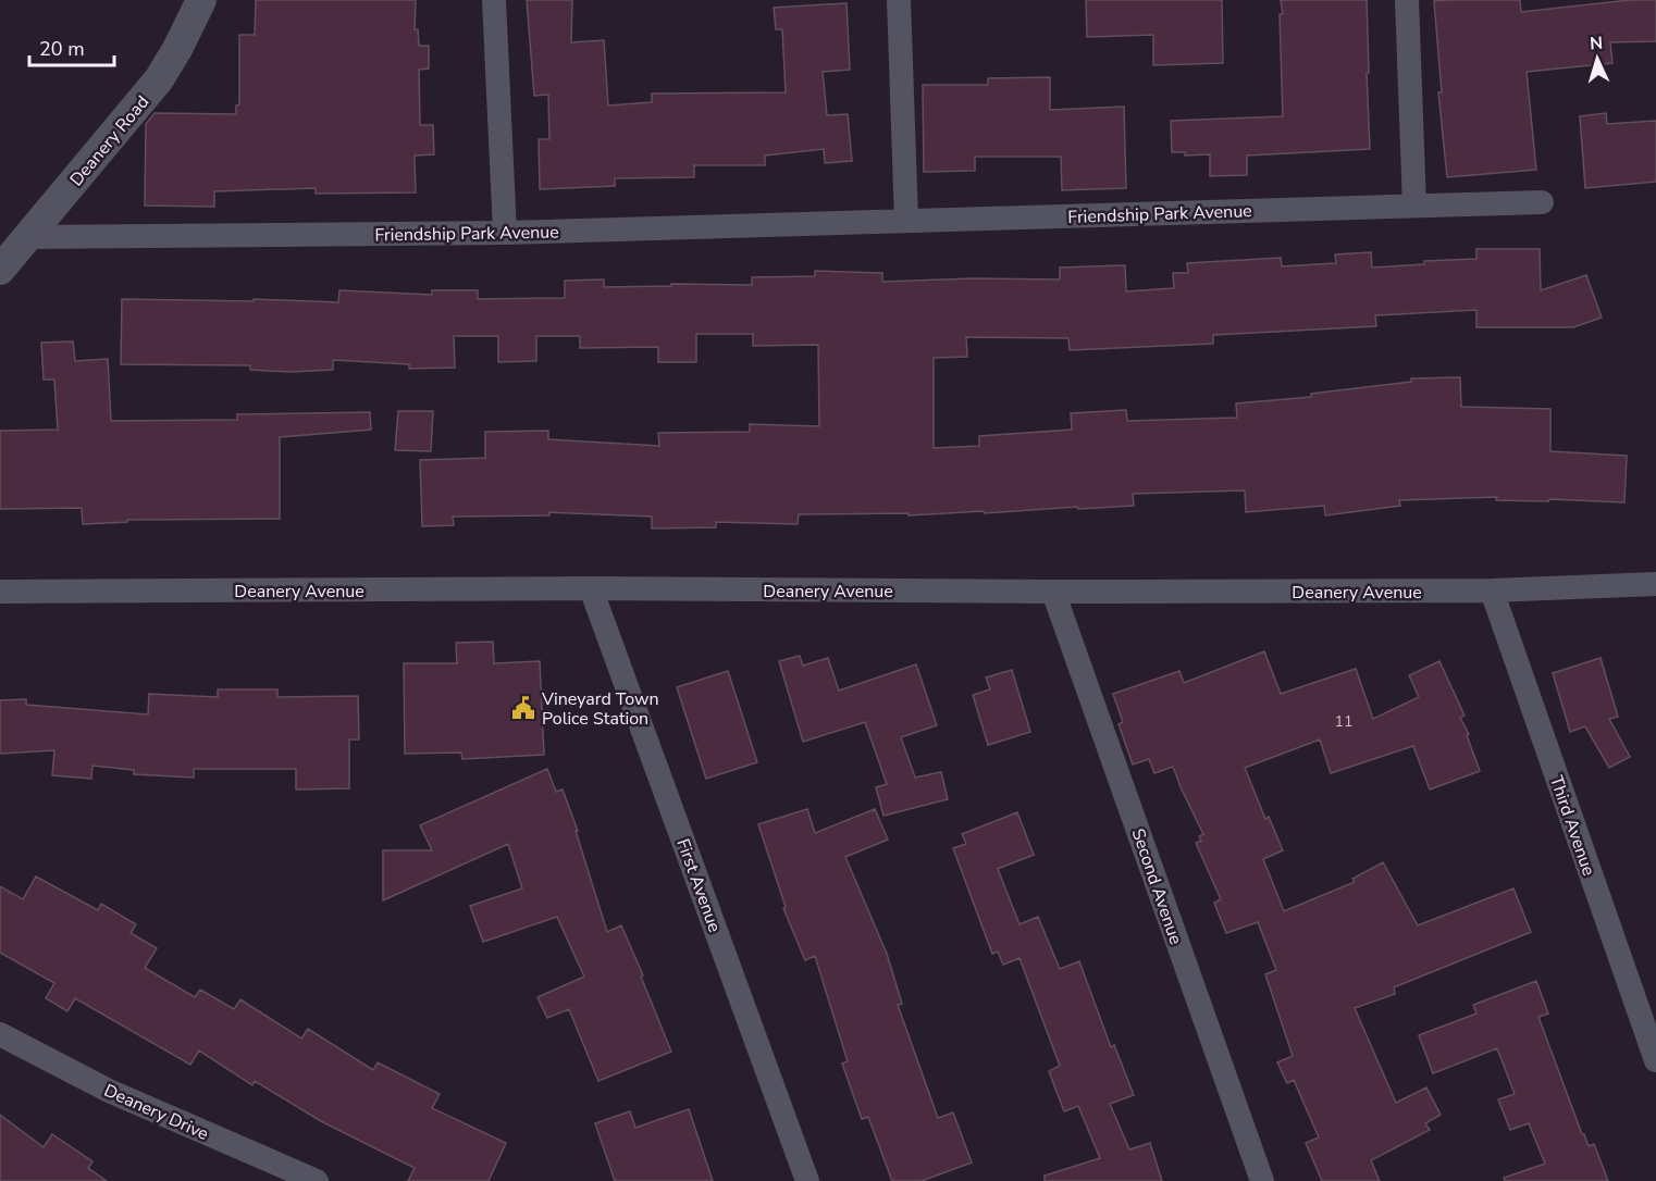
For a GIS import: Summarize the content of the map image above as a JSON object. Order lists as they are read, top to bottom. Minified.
{"streets":{"street":["Deanery Road","Friendship Park Avenue","Deanery Avenue","Third Avenue","First Avenue","Second Avenue","Deanery Drive"]},"crossings":[["Deanery Road","Friendship Park Avenue"],["Deanery Avenue","Third Avenue"],["Deanery Avenue","First Avenue"],["Deanery Avenue","Second Avenue"]],"places":{"public building":["Vineyard Town Police Station"]},"house_numbers":["11"],"scale_bar":"20 m","north":"top"}
